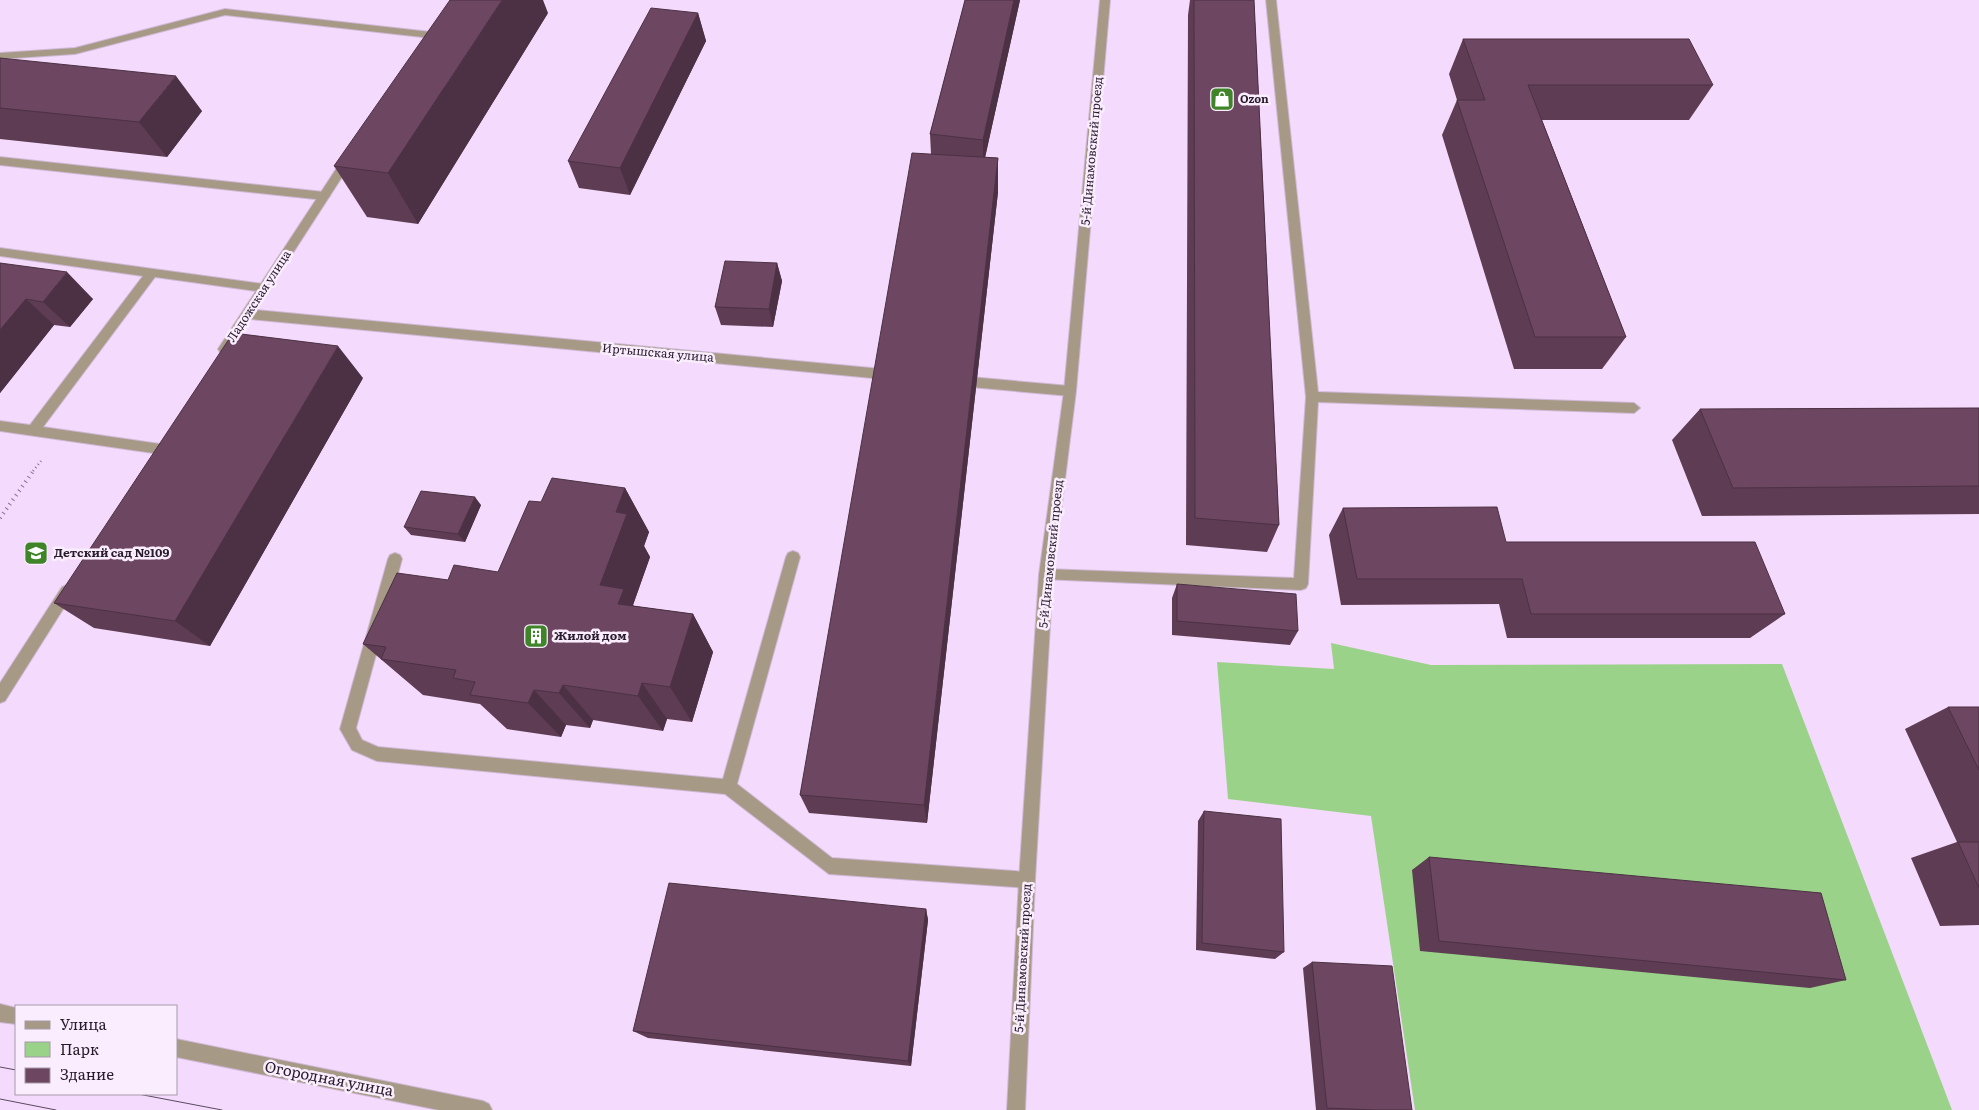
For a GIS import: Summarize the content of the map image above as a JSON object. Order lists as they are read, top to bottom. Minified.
{"streets":{"street":["5-й Динамовский проезд","Ладожская улица","Иртышская улица","Огородная улица"]},"crossings":[["Ладожская улица","Иртышская улица"]],"places":{"shop":["Ozon"],"school or university":["Детский сад №109"],"building":["Жилой дом"]},"legend":["Улица","Парк","Здание"]}
